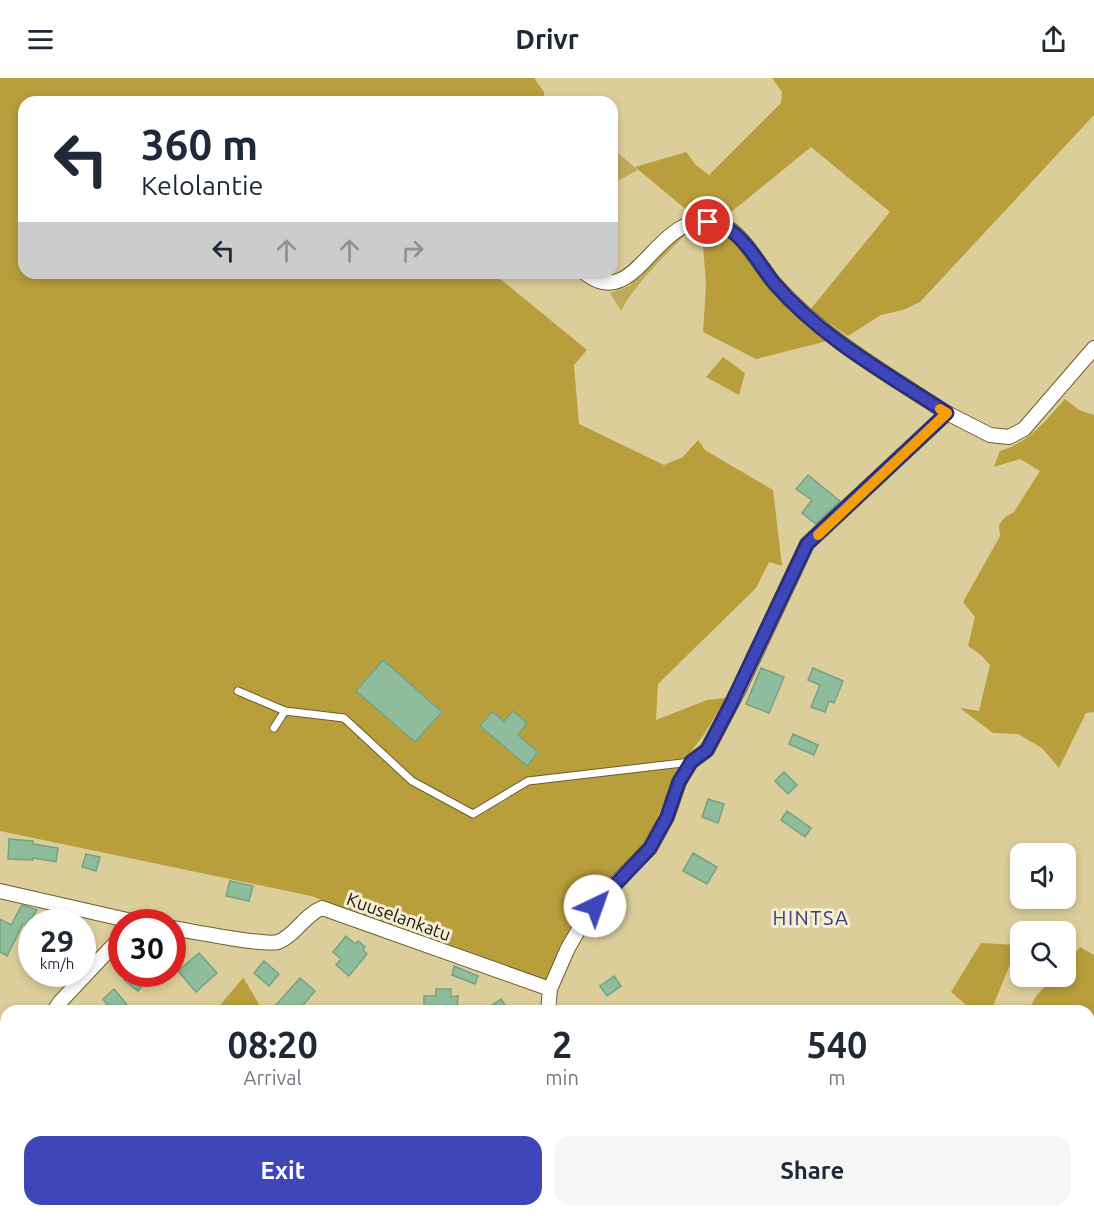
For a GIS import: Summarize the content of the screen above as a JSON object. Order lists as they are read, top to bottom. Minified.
{"streets":{"street":["Kuuselankatu"]},"districts":["HINTSA"],"page":{"header":"Drivr","turn":["360 m","Kelolantie"],"speed":"29 km/h","limit":"30","eta":["08:20","Arrival","2","min","540","m"],"buttons":["Exit","Share"]}}
